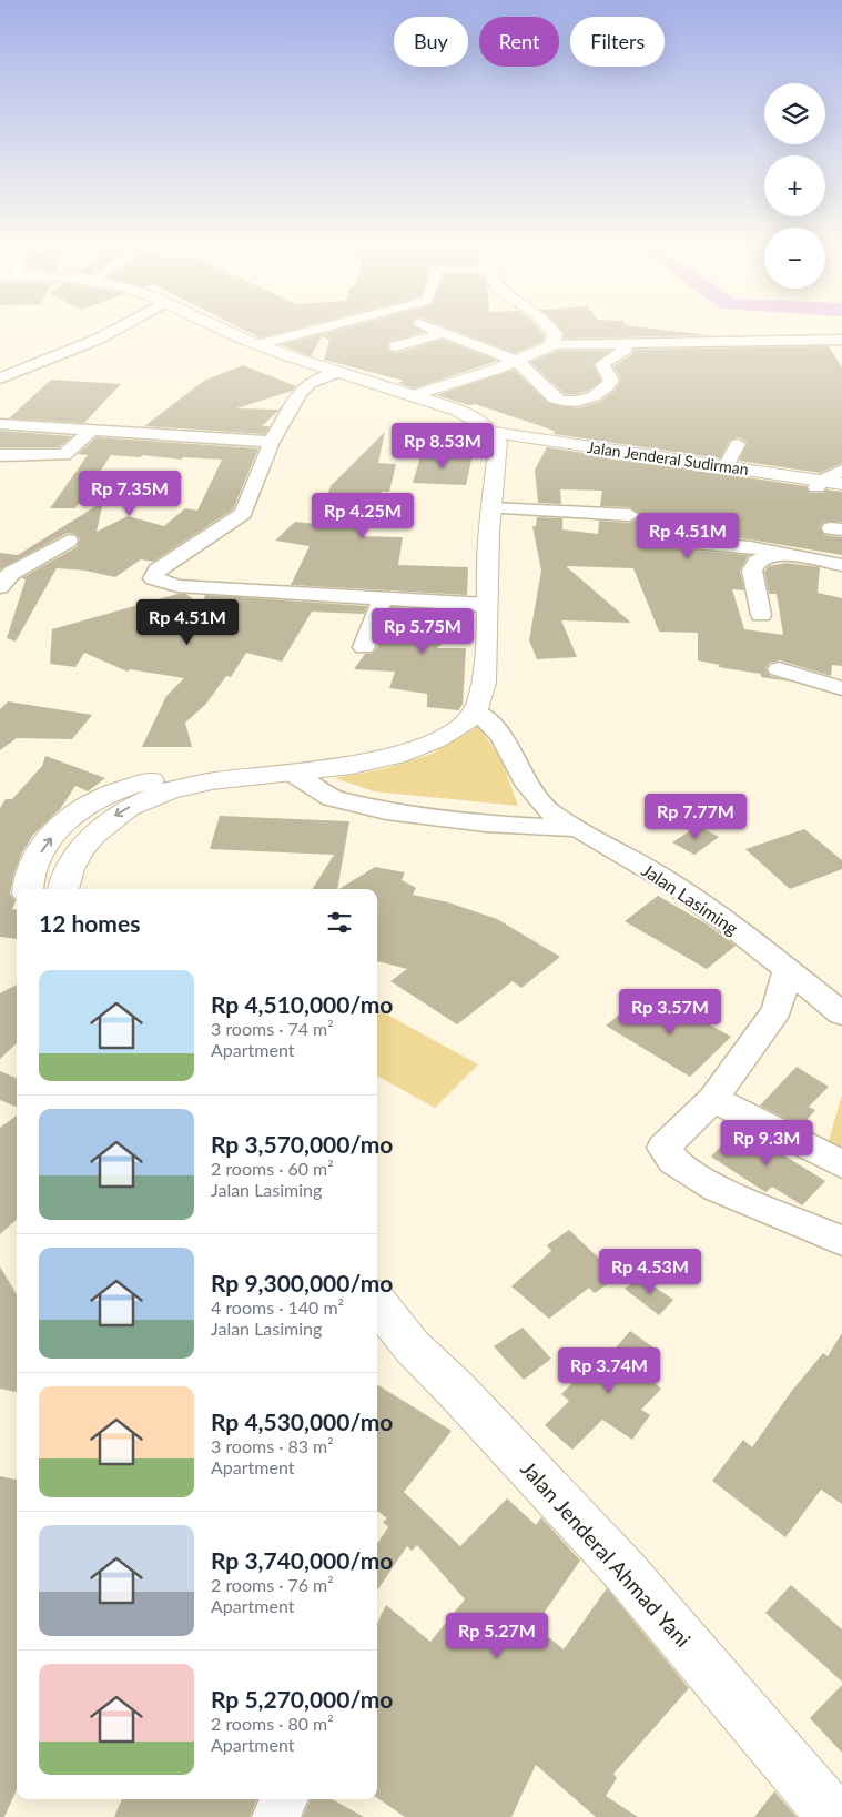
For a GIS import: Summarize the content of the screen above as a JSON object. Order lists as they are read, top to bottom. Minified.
{"streets":{"main road":["Jalan Jenderal Sudirman","Jalan Jenderal Ahmad Yani"],"street":["Jalan Lasiming"]},"page":{"chip":["Buy","Rent","Filters"],"map_buttons":["+","−"],"price":["Rp 8.53M","Rp 7.35M","Rp 4.25M","Rp 4.51M","Rp 4.51M","Rp 5.75M","Rp 7.77M","Rp 3.57M","Rp 9.3M","Rp 4.53M","Rp 3.74M","Rp 5.27M"],"heading":"12 homes","list":[{"name":"Rp 4,510,000/mo","note":"3 rooms · 74 m² · Apartment"},{"name":"Rp 3,570,000/mo","note":"2 rooms · 60 m² · Jalan Lasiming"},{"name":"Rp 9,300,000/mo","note":"4 rooms · 140 m² · Jalan Lasiming"},{"name":"Rp 4,530,000/mo","note":"3 rooms · 83 m² · Apartment"},{"name":"Rp 3,740,000/mo","note":"2 rooms · 76 m² · Apartment"},{"name":"Rp 5,270,000/mo","note":"2 rooms · 80 m² · Apartment"}]}}
